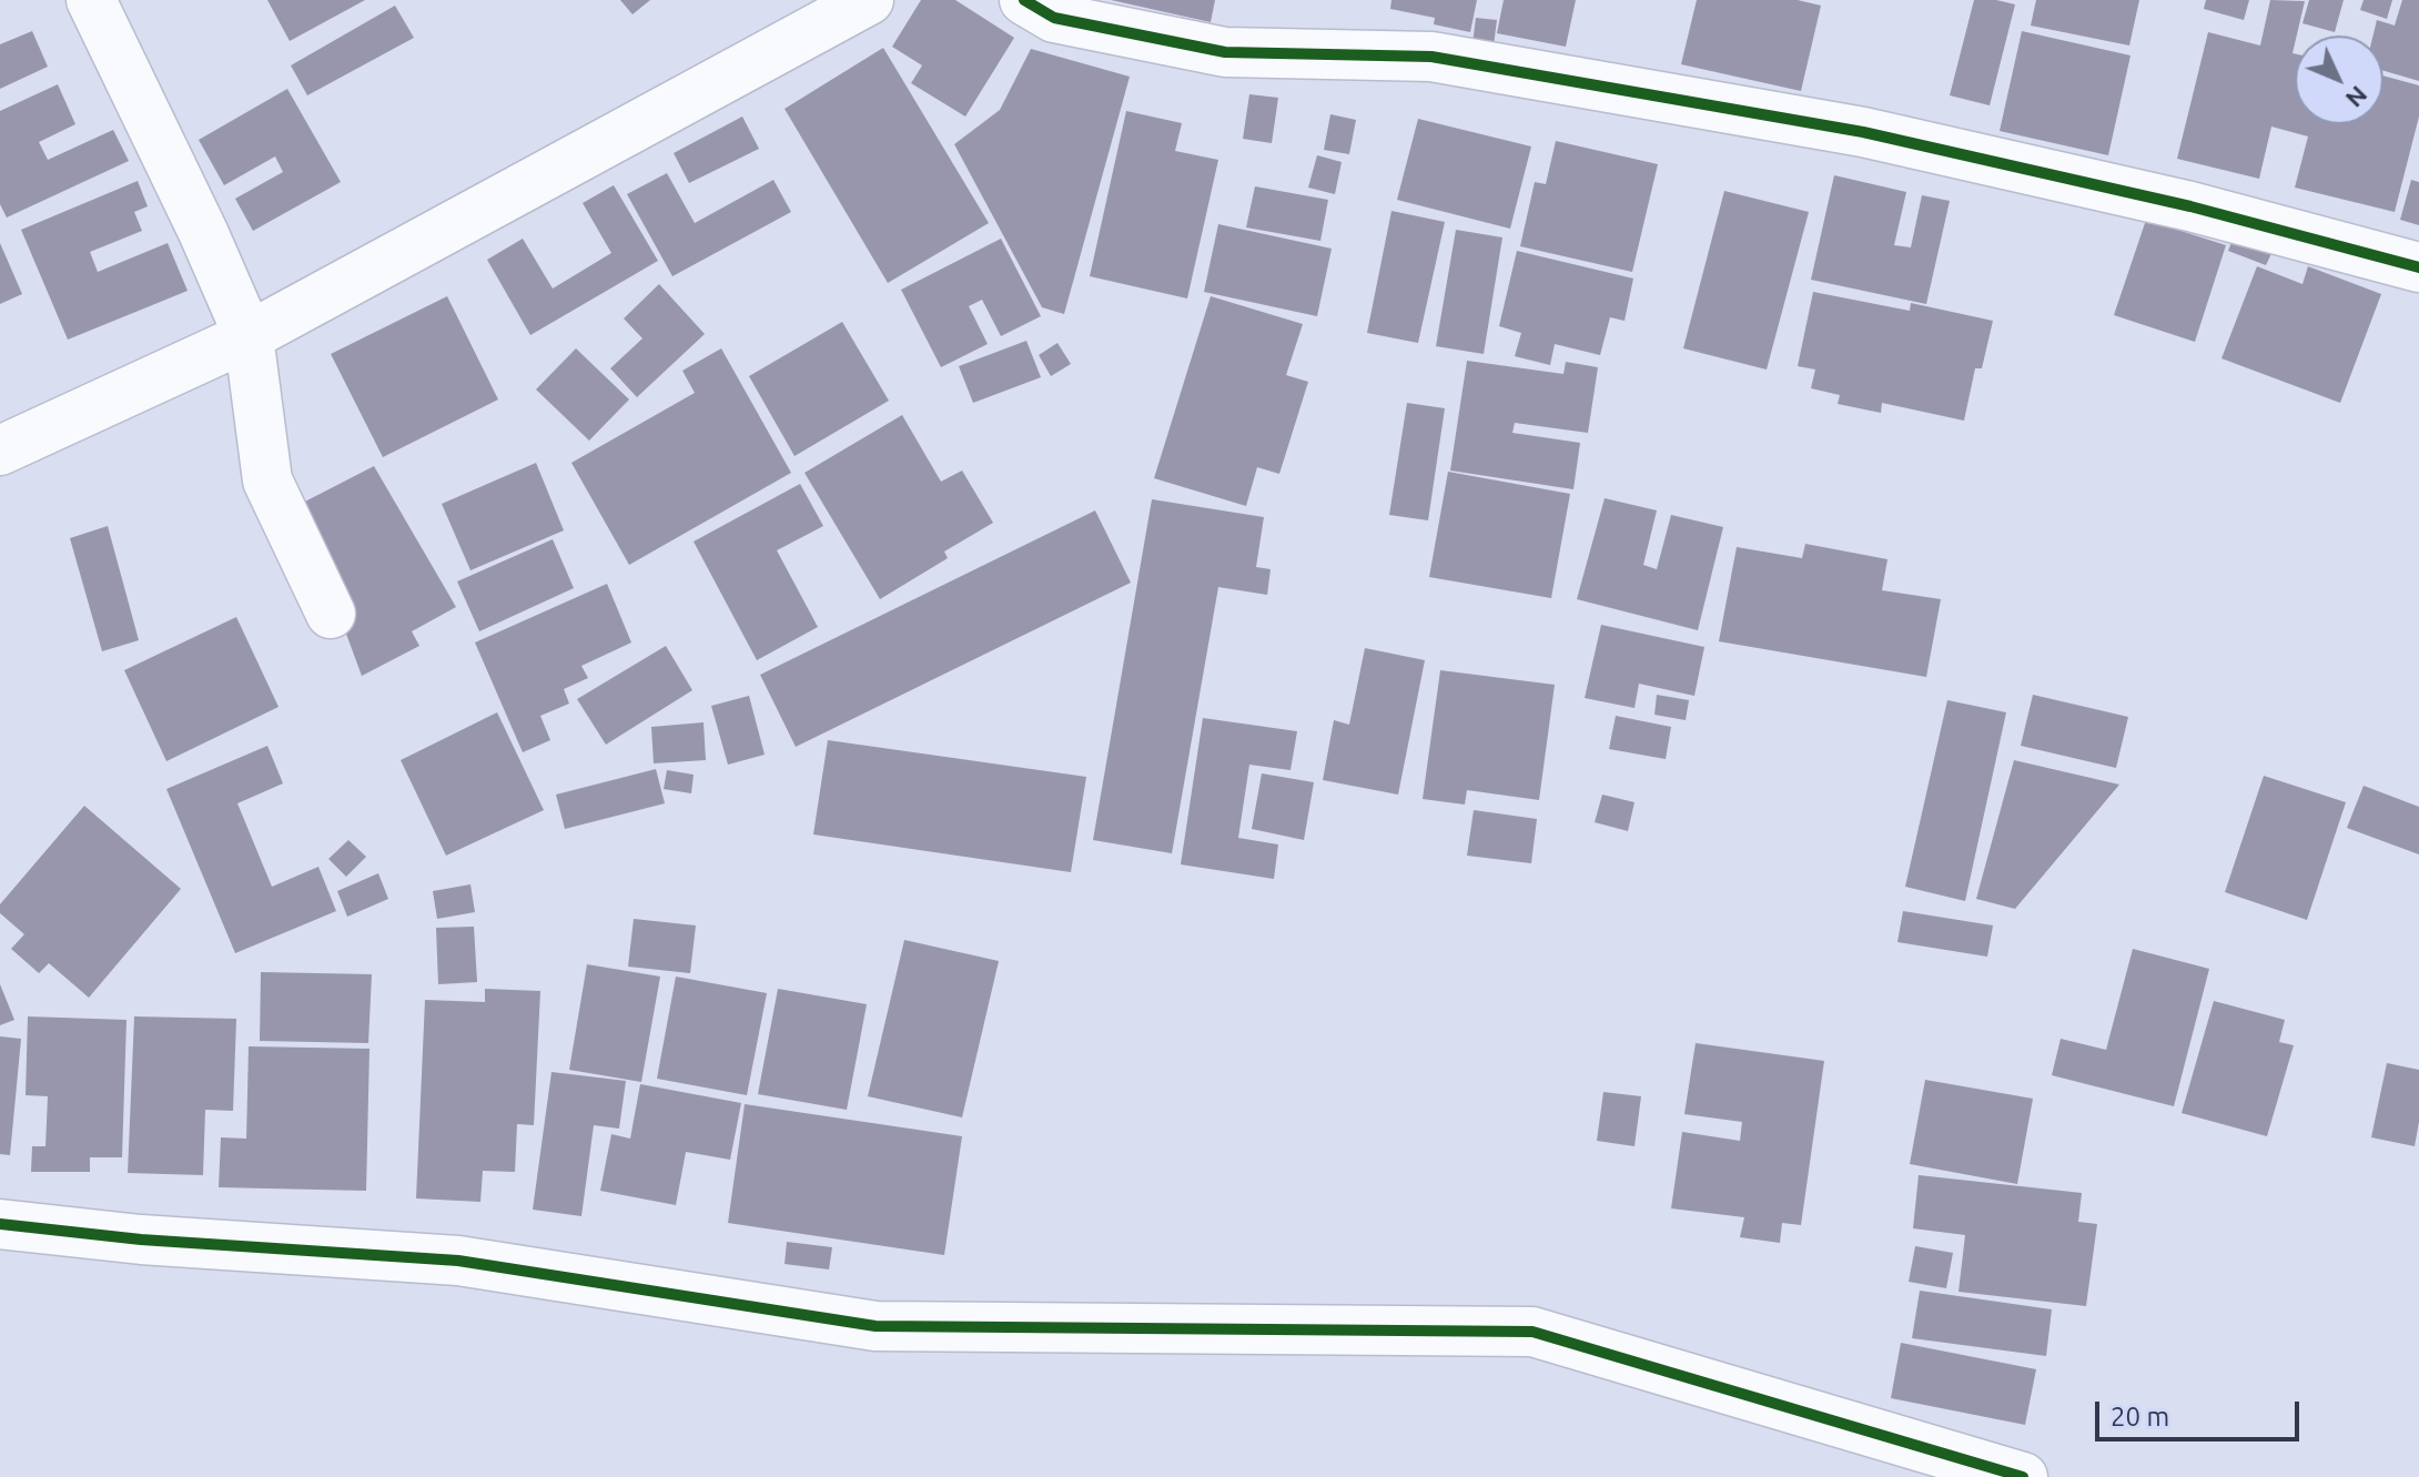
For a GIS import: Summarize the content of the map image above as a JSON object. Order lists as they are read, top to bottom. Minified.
{"scale_bar":"20 m","north":"bottom right"}
